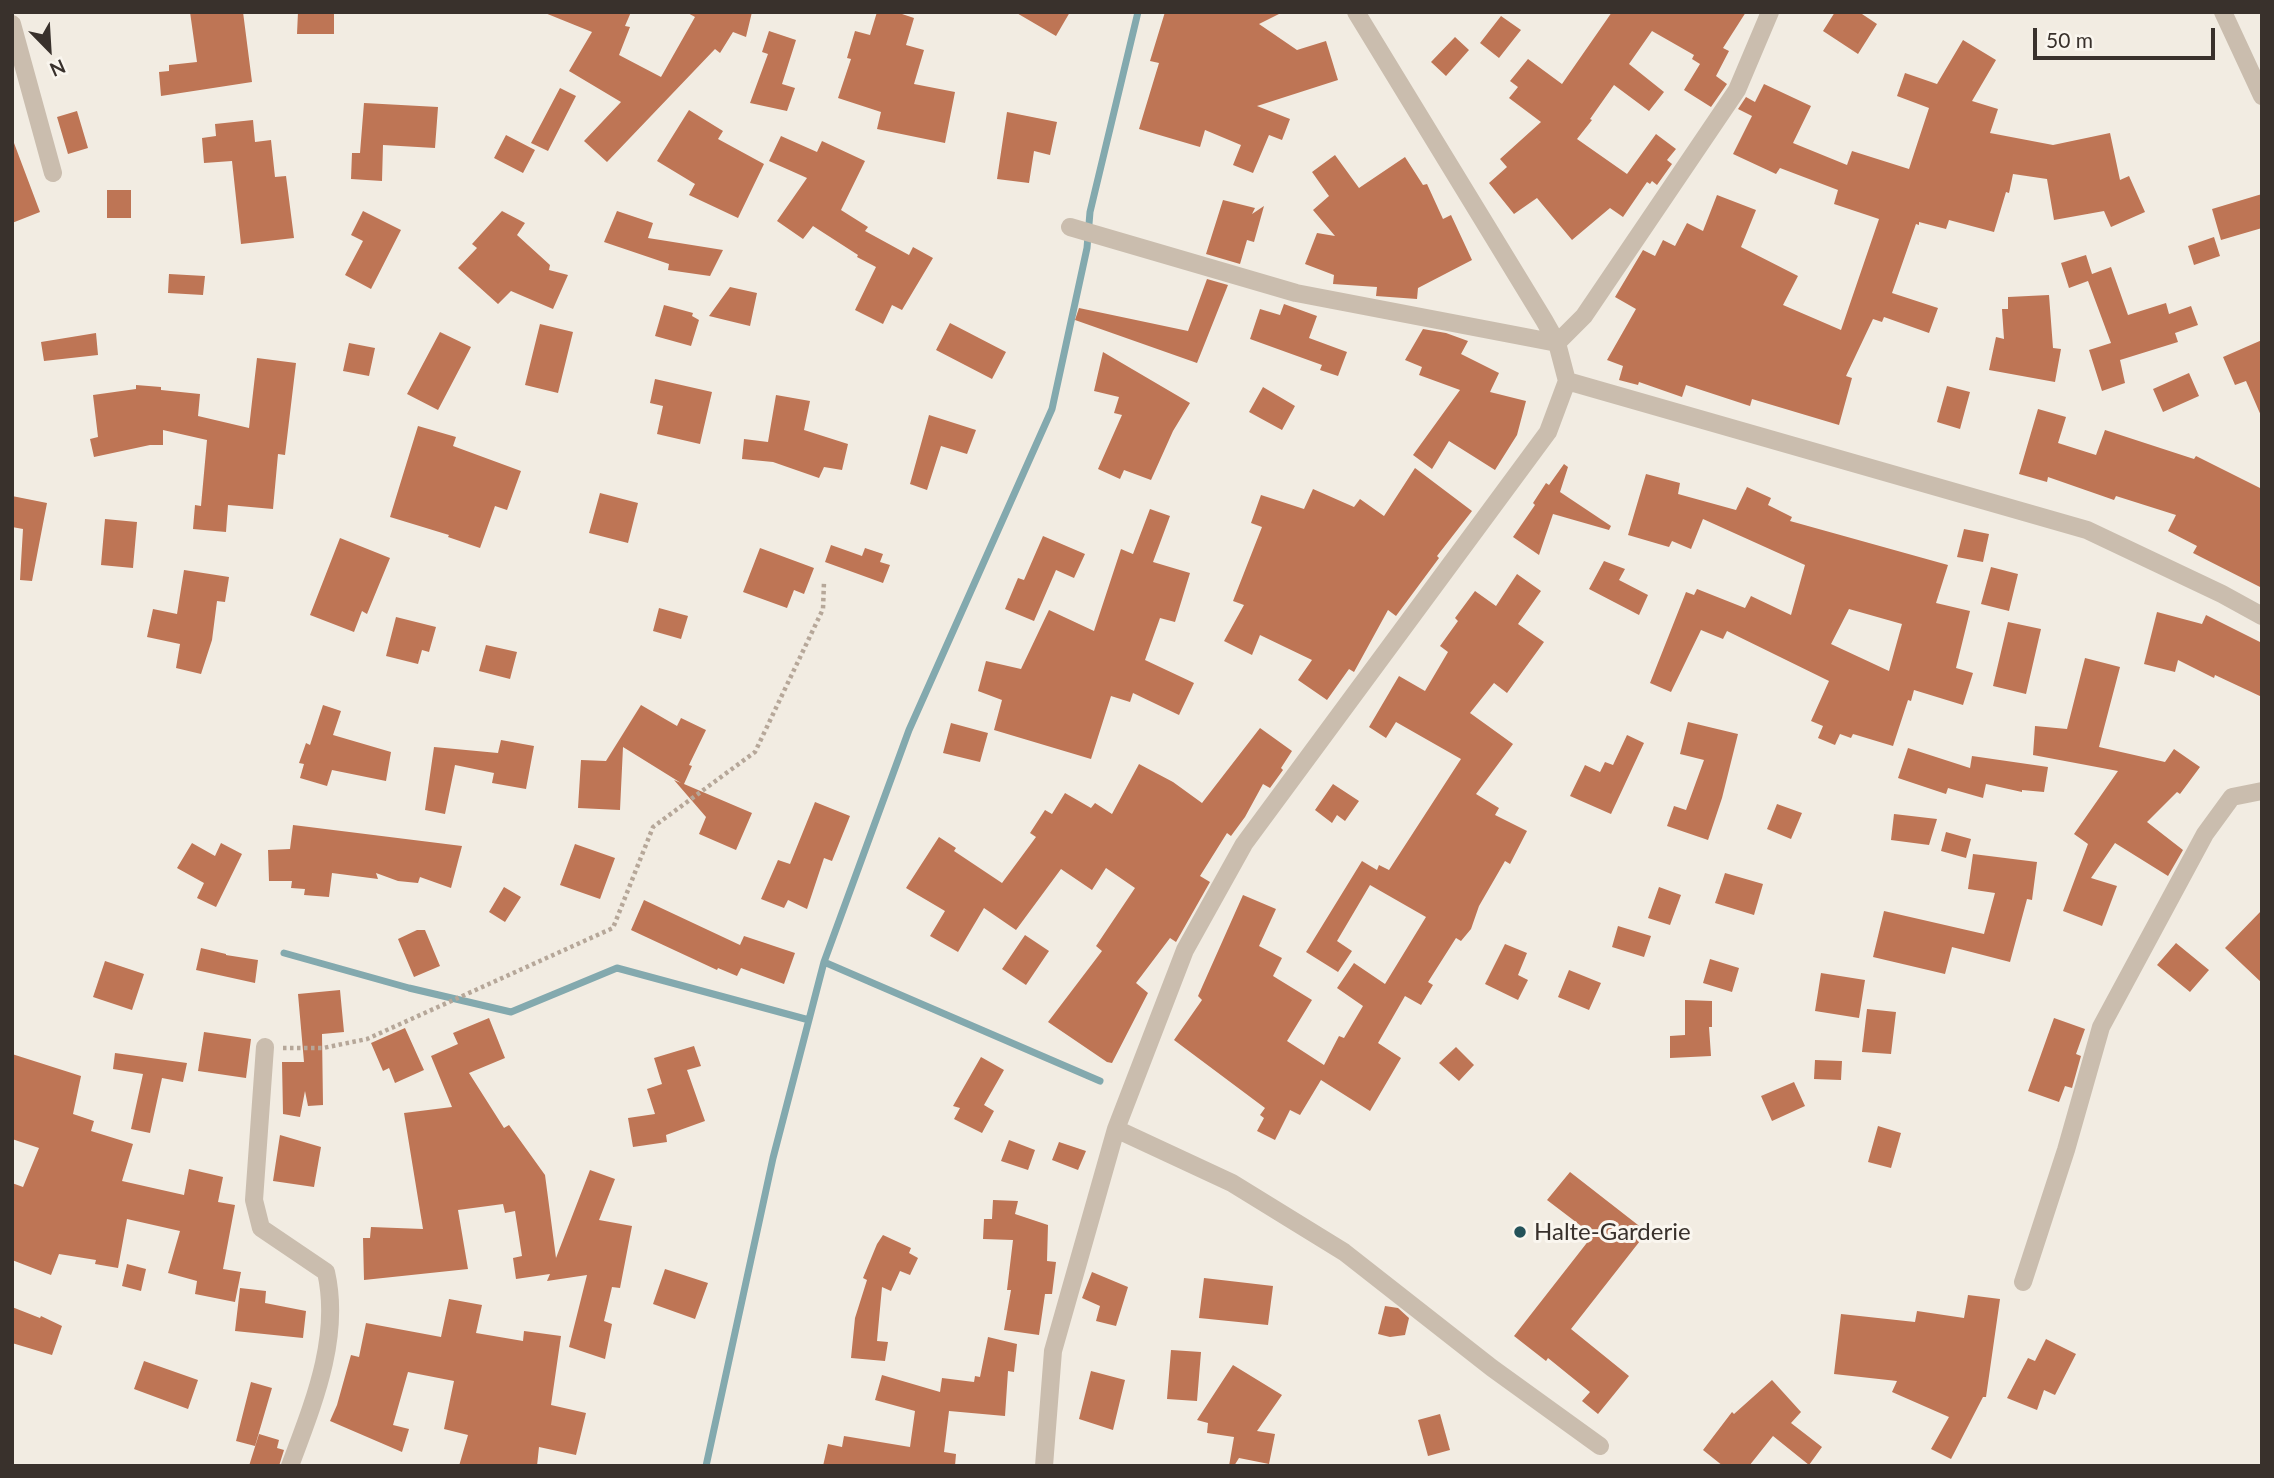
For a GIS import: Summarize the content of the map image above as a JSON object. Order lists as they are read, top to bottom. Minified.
{"places":["Halte-Garderie"],"scale_bar":"50 m","north":"bottom right"}
